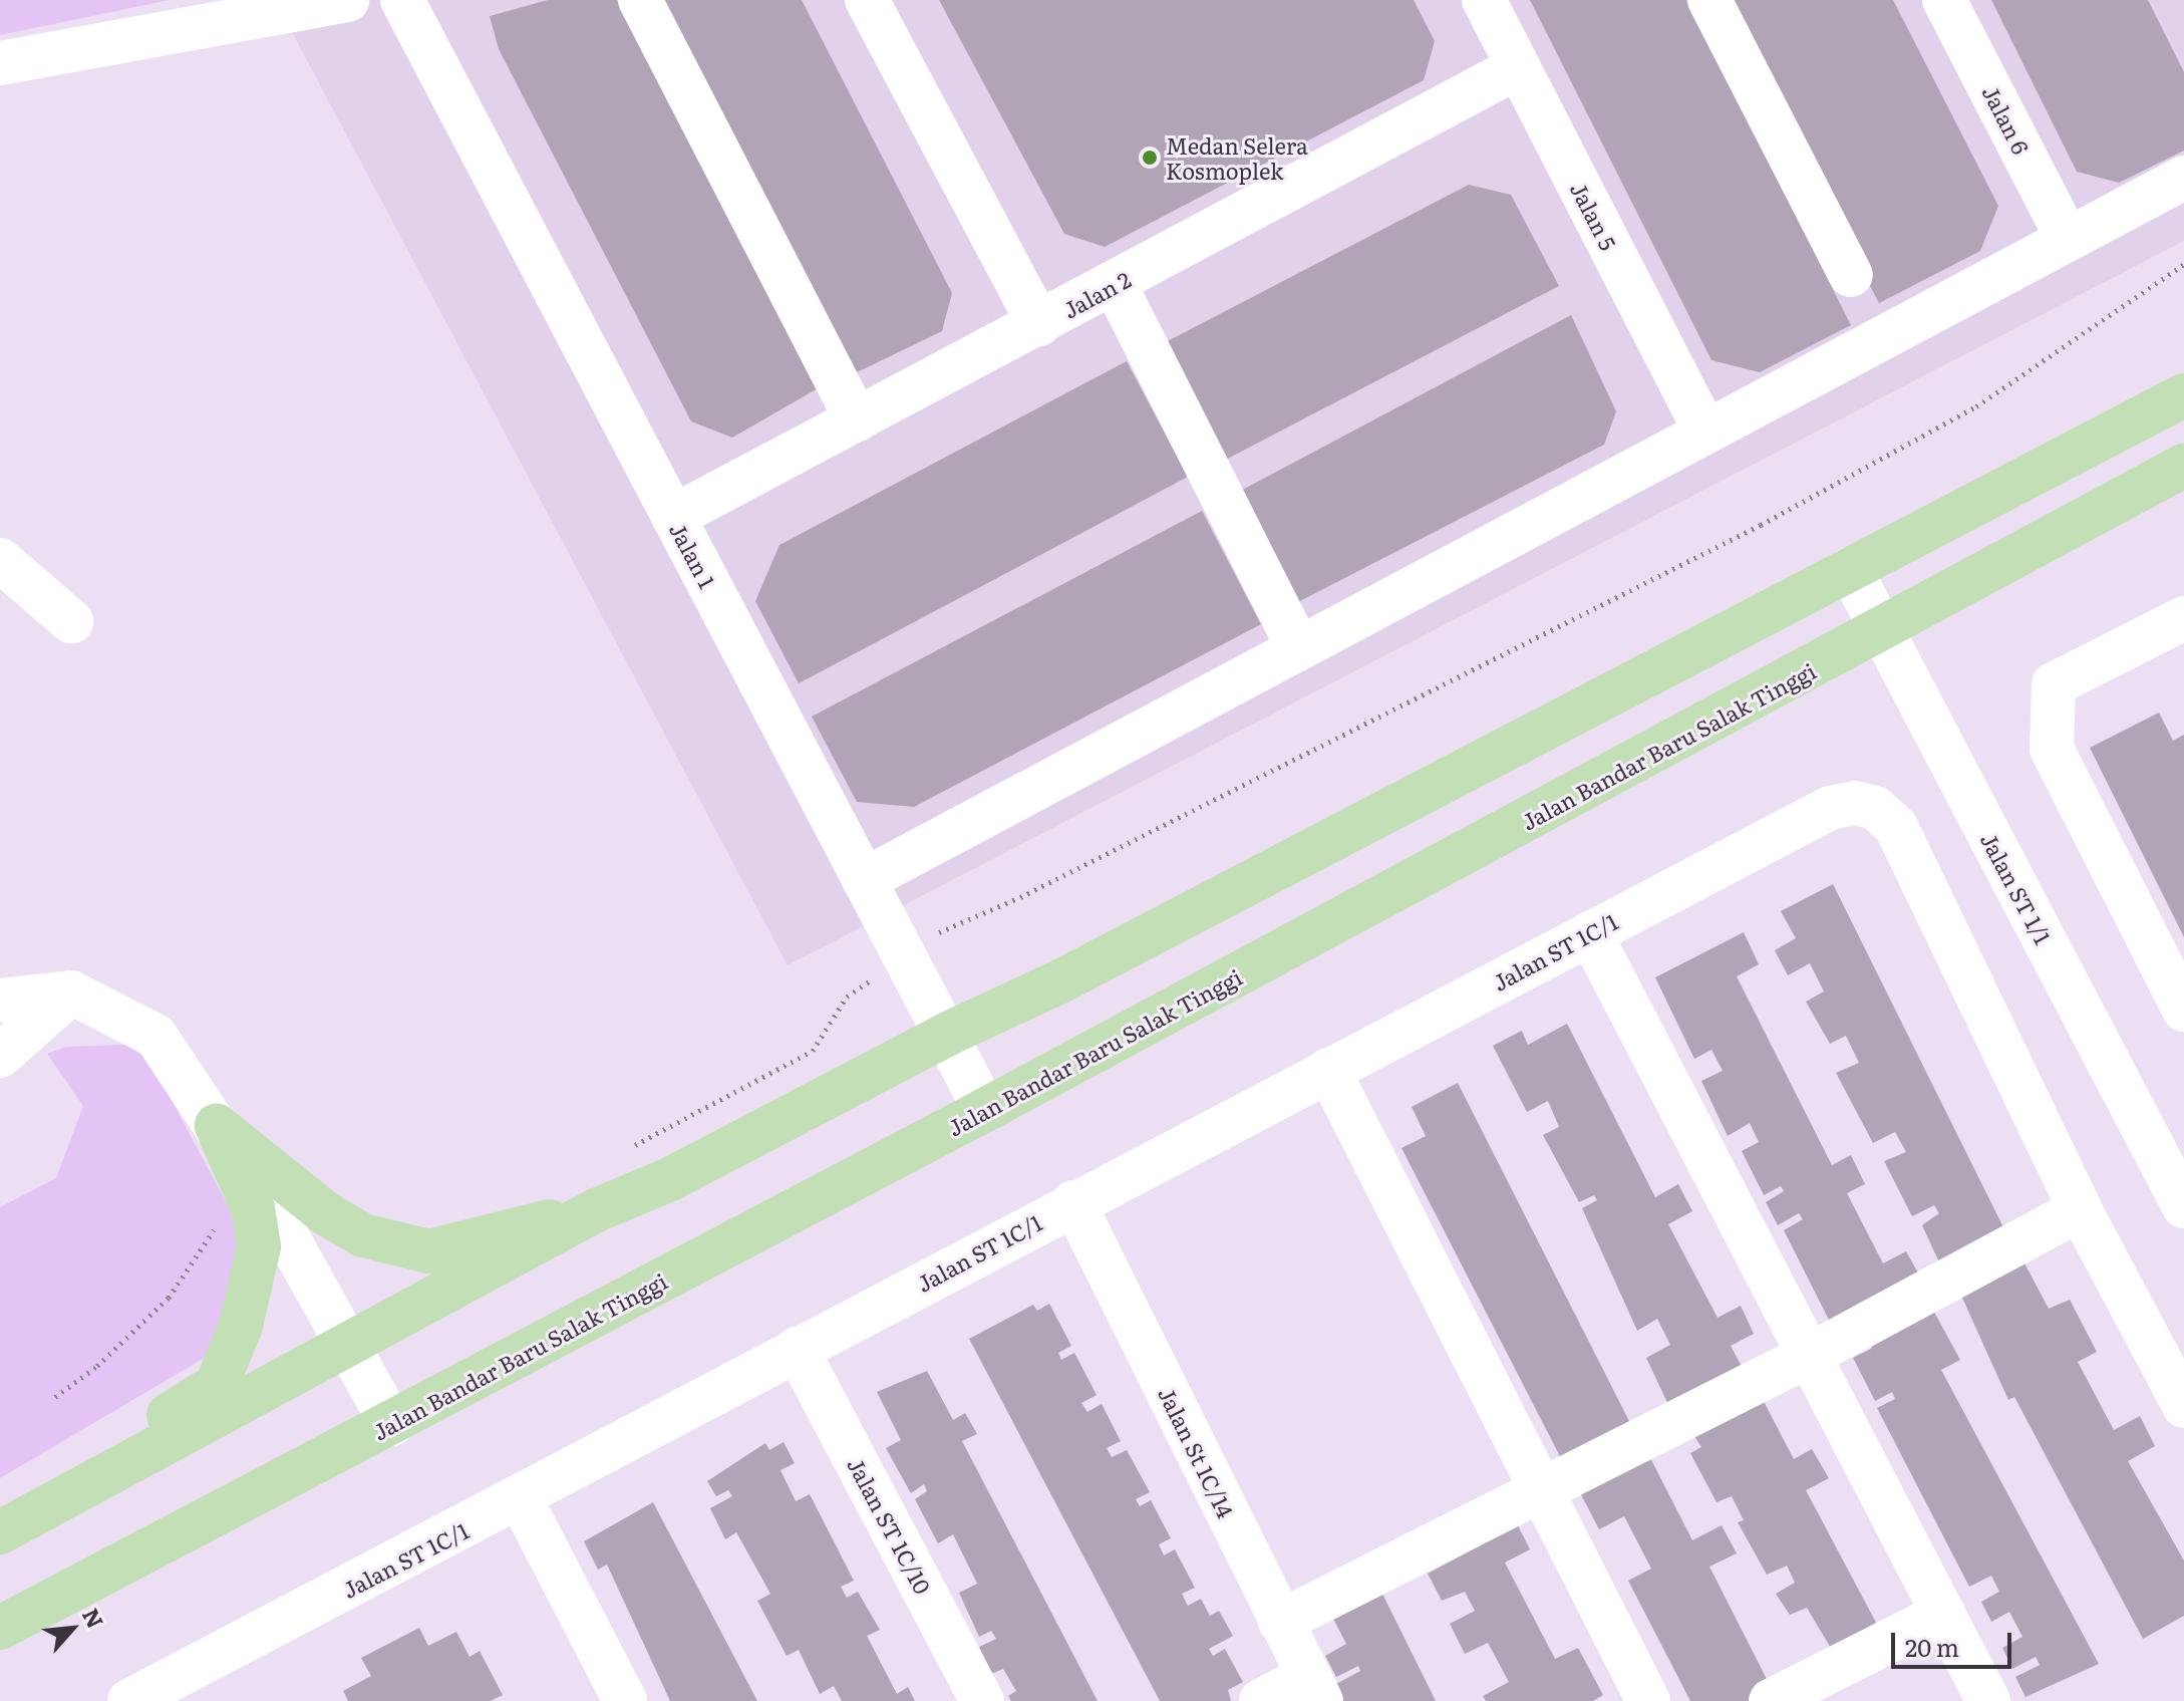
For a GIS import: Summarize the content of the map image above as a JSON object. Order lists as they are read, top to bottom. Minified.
{"streets":{"main road":["Jalan Bandar Baru Salak Tinggi"],"street":["Jalan 6","Jalan 5","Jalan 2","Jalan 1","Jalan ST 1/1","Jalan ST 1C/1","Jalan St 1C/14","Jalan ST 1C/10"]},"crossings":[["Jalan 5","Jalan 2"],["Jalan 2","Jalan 1"],["Jalan 1","Jalan Bandar Baru Salak Tinggi"],["Jalan Bandar Baru Salak Tinggi","Jalan ST 1/1"],["Jalan ST 1C/1","Jalan St 1C/14"],["Jalan ST 1C/1","Jalan ST 1C/10"]],"places":["Medan Selera Kosmoplek"],"scale_bar":"20 m","north":"top right"}
